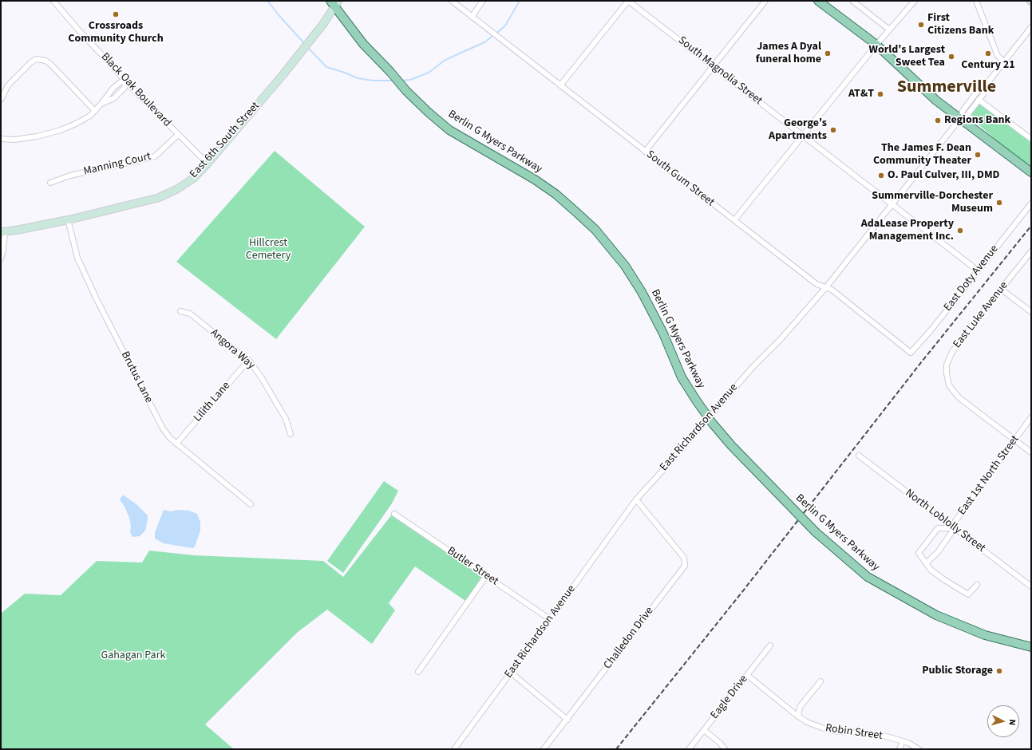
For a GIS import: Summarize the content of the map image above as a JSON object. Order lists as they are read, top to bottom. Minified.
{"streets":{"main road":["Berlin G Myers Parkway"],"street":["South Magnolia Street","Black Oak Boulevard","East 6th South Street","Manning Court","South Gum Street","East Doty Avenue","East Luke Avenue","Angora Way","Brutus Lane","Lilith Lane","East Richardson Avenue","East 1st North Street","North Loblolly Street","Butler Street","Challedon Drive","Eagle Drive","Robin Street"]},"crossings":[["South Magnolia Street","East Doty Avenue"],["South Magnolia Street","East Richardson Avenue"],["Black Oak Boulevard","East 6th South Street"],["Black Oak Boulevard","Manning Court"],["East 6th South Street","Berlin G Myers Parkway"],["East 6th South Street","Brutus Lane"],["South Gum Street","East Doty Avenue"],["South Gum Street","East Richardson Avenue"],["East Luke Avenue","East 1st North Street"],["Angora Way","Lilith Lane"],["Brutus Lane","Lilith Lane"],["East Richardson Avenue","Butler Street"],["East Richardson Avenue","Challedon Drive"],["East 1st North Street","North Loblolly Street"],["Eagle Drive","Robin Street"]],"districts":["Summerville"],"parks":["Hillcrest Cemetery","Gahagan Park"],"places":["Crossroads Community Church","First Citizens Bank","James A Dyal funeral home","Century 21","World's Largest Sweet Tea","AT&T","Regions Bank","George's Apartments","The James F. Dean Community Theater","O. Paul Culver, III, DMD","Summerville-Dorchester Museum","AdaLease Property Management Inc.","Public Storage"],"north":"right"}
